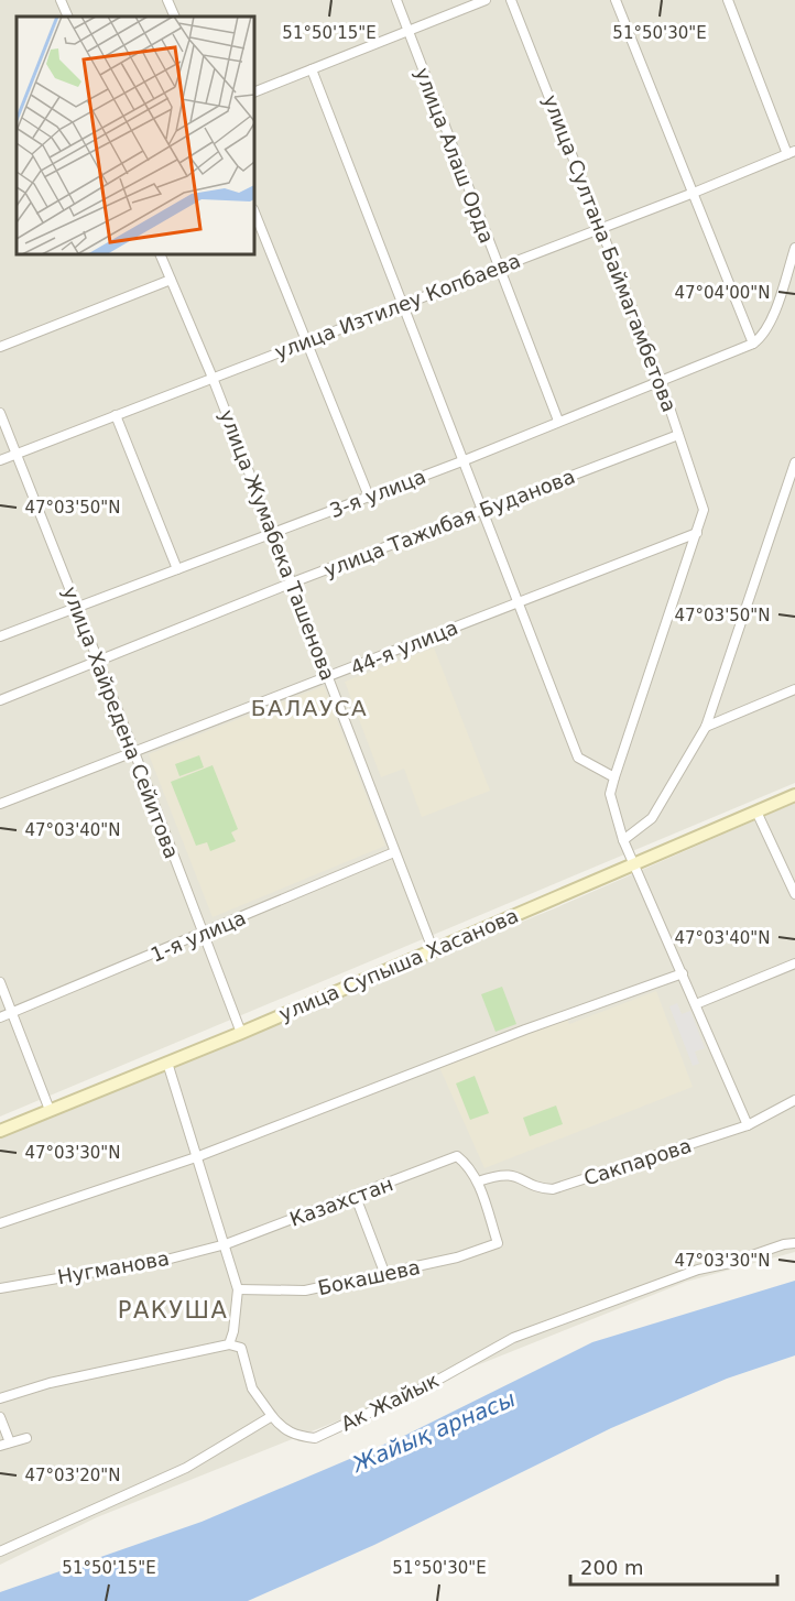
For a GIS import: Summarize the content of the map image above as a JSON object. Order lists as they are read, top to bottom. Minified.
{"streets":{"street":["улица Алаш Орда","улица Султана Баймагамбетова","улица Изтилеу Копбаева","3-я улица","улица Тажибая Буданова","улица Жумабека Ташенова","44-я улица","улица Хайредена Сейитова","1-я улица","улица Супыша Хасанова","Сакпарова","Казахстан","Нугманова","Бокашева","Ак Жайык"]},"crossings":[["улица Алаш Орда","улица Изтилеу Копбаева"],["улица Алаш Орда","3-я улица"],["улица Султана Баймагамбетова","улица Изтилеу Копбаева"],["улица Султана Баймагамбетова","3-я улица"],["улица Султана Баймагамбетова","улица Тажибая Буданова"],["улица Султана Баймагамбетова","44-я улица"],["улица Изтилеу Копбаева","улица Жумабека Ташенова"],["улица Изтилеу Копбаева","улица Хайредена Сейитова"],["3-я улица","улица Жумабека Ташенова"],["3-я улица","улица Хайредена Сейитова"],["улица Тажибая Буданова","улица Жумабека Ташенова"],["улица Тажибая Буданова","улица Хайредена Сейитова"],["улица Жумабека Ташенова","44-я улица"],["улица Жумабека Ташенова","1-я улица"],["улица Жумабека Ташенова","улица Супыша Хасанова"],["44-я улица","улица Хайредена Сейитова"],["улица Хайредена Сейитова","1-я улица"],["улица Хайредена Сейитова","улица Супыша Хасанова"],["Сакпарова","Казахстан"],["Сакпарова","Бокашева"],["Казахстан","Нугманова"],["Казахстан","Бокашева"]],"districts":["БАЛАУСА","РАКУША"],"water":["Жайық арнасы"],"scale_bar":"200 m","coordinates":["51°50'15\"E","51°50'30\"E","47°04'00\"N","47°03'50\"N","47°03'40\"N","47°03'30\"N","47°03'20\"N"]}
